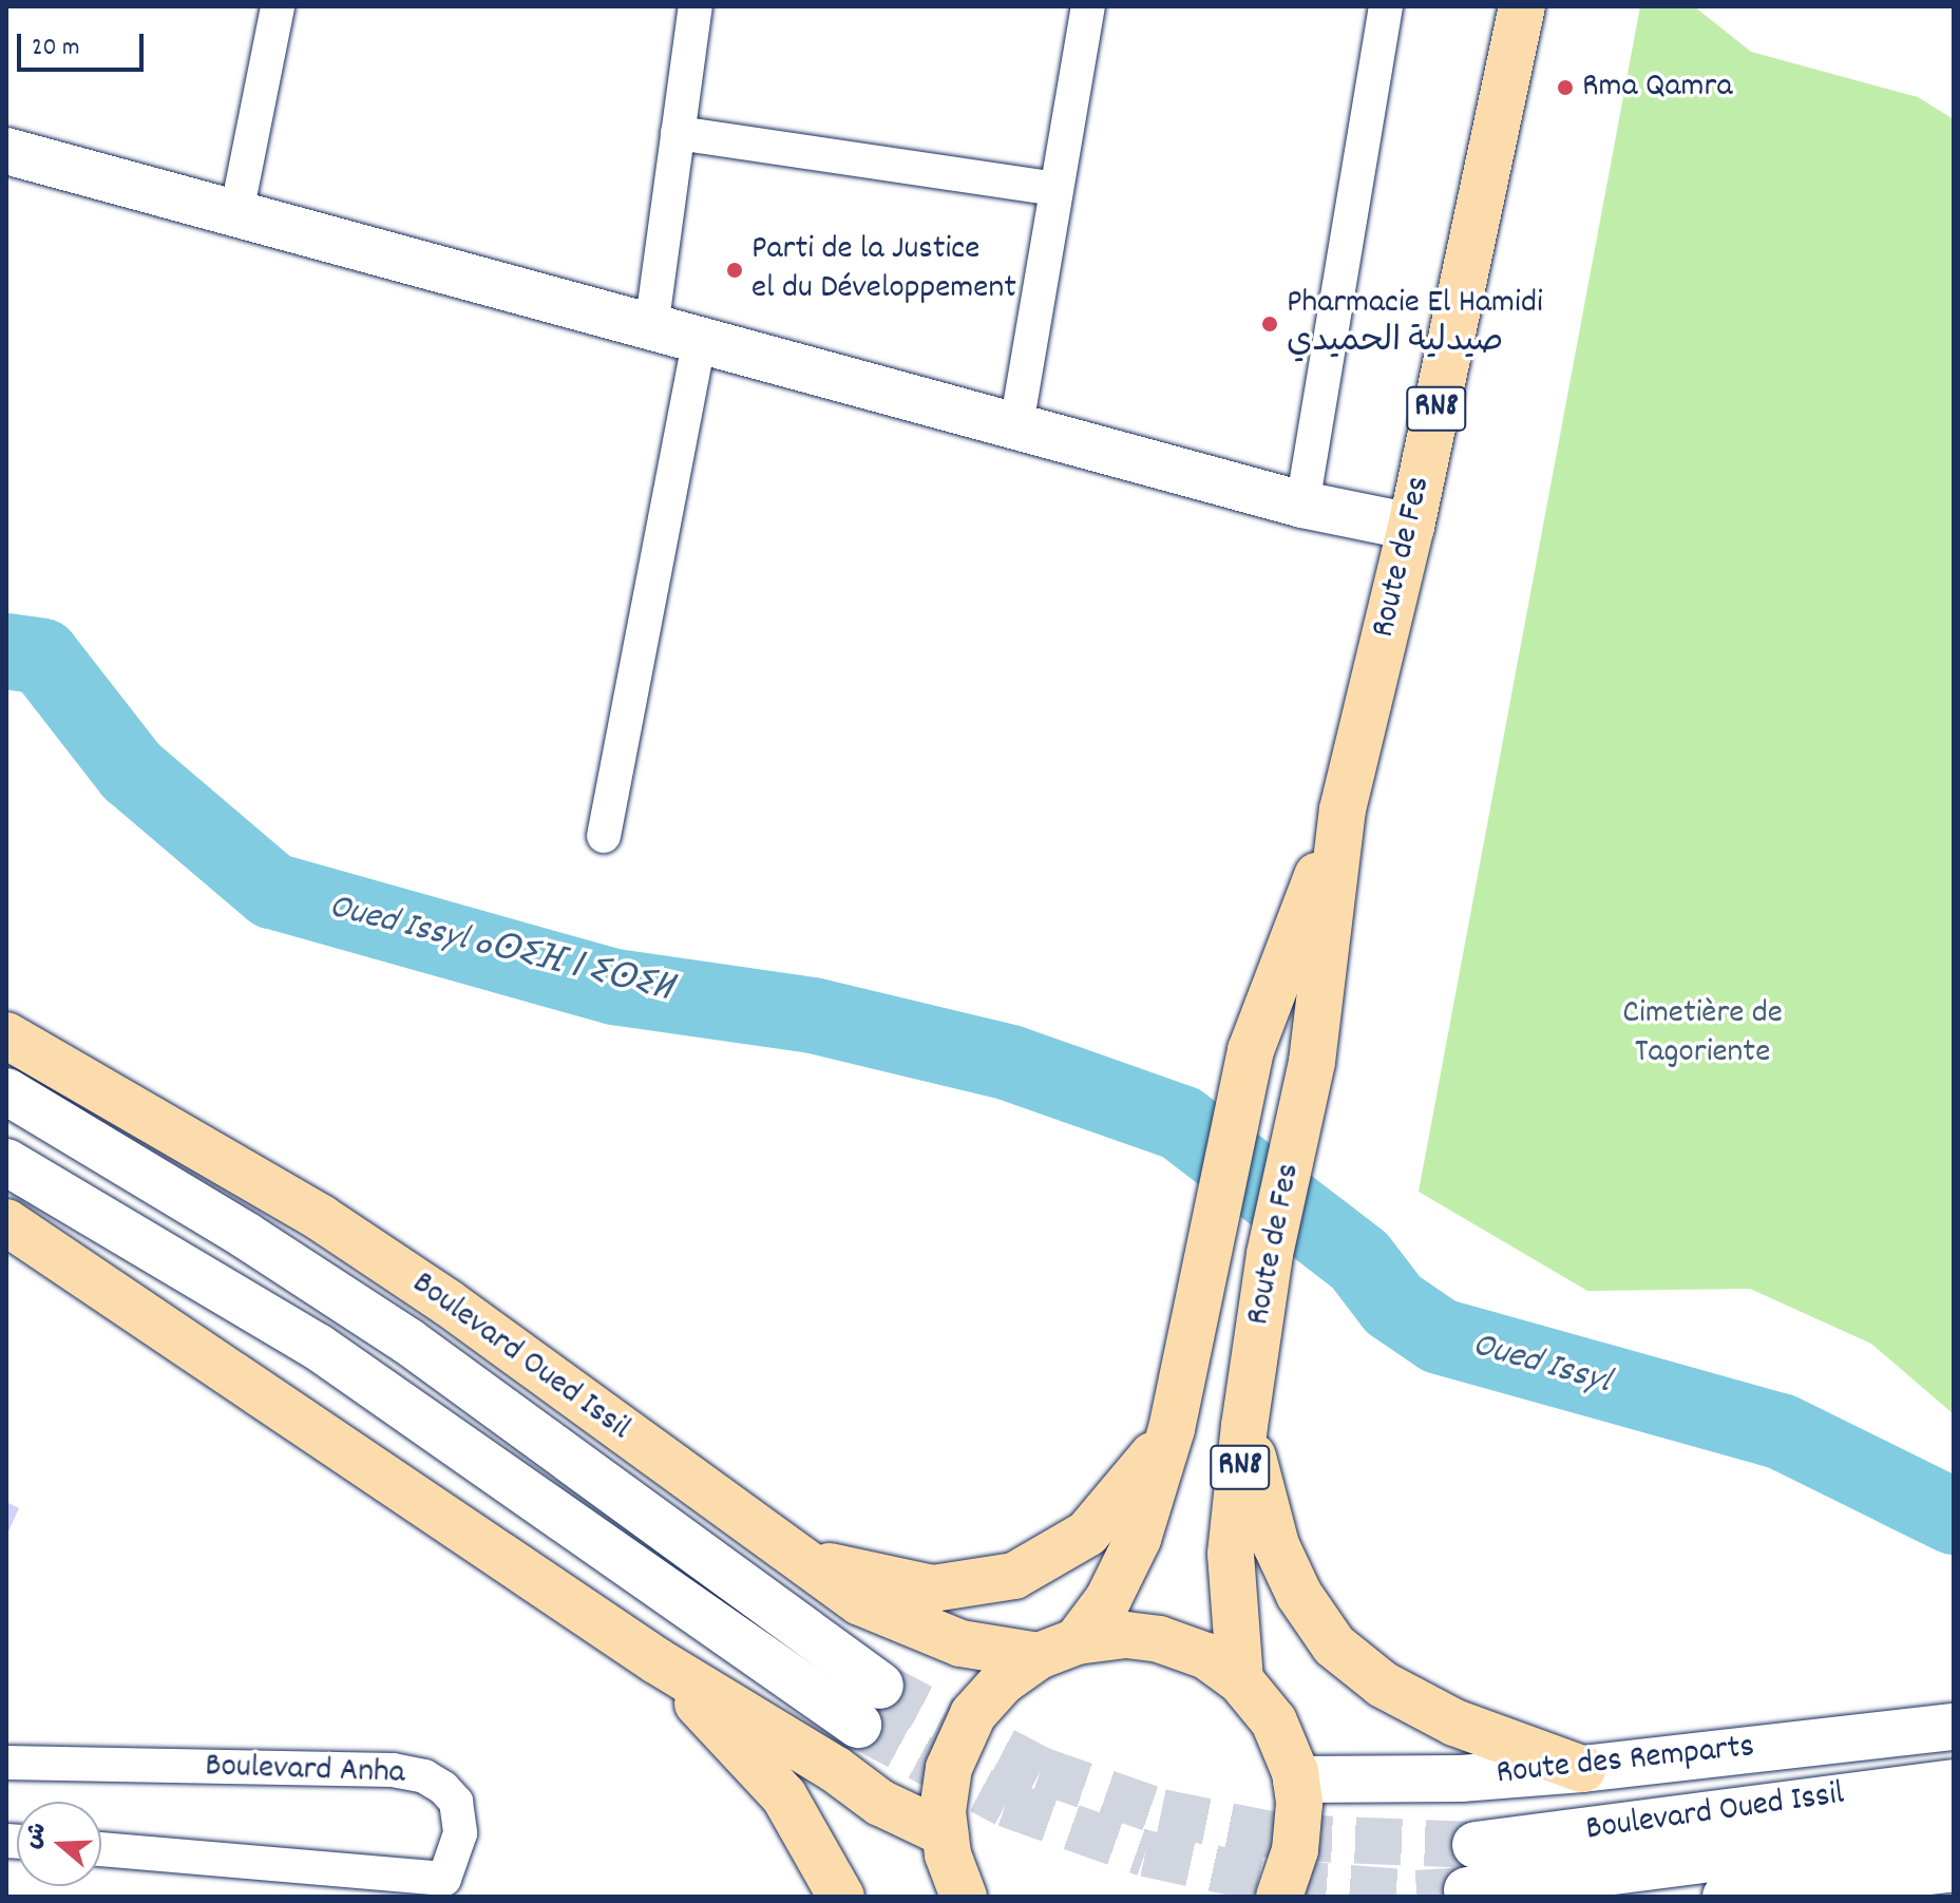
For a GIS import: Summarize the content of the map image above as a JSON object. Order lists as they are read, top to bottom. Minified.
{"streets":{"main road":["RN8","Route de Fes","Boulevard Oued Issil","Route des Remparts"],"street":["Boulevard Anha"]},"crossings":[["RN8","Route de Fes"],["RN8","Boulevard Oued Issil"],["Route de Fes","Boulevard Oued Issil"]],"water":["Oued Issyl ⴰⵙⵉⴼ ⵏ ⵉⵙⵉⵍ","Oued Issyl"],"parks":["Cimetière de Tagoriente"],"places":["Rma Qamra","Parti de la Justice el du Développement","Pharmacie El Hamidi صيدلية الحميدي"],"scale_bar":"20 m","north":"left"}
